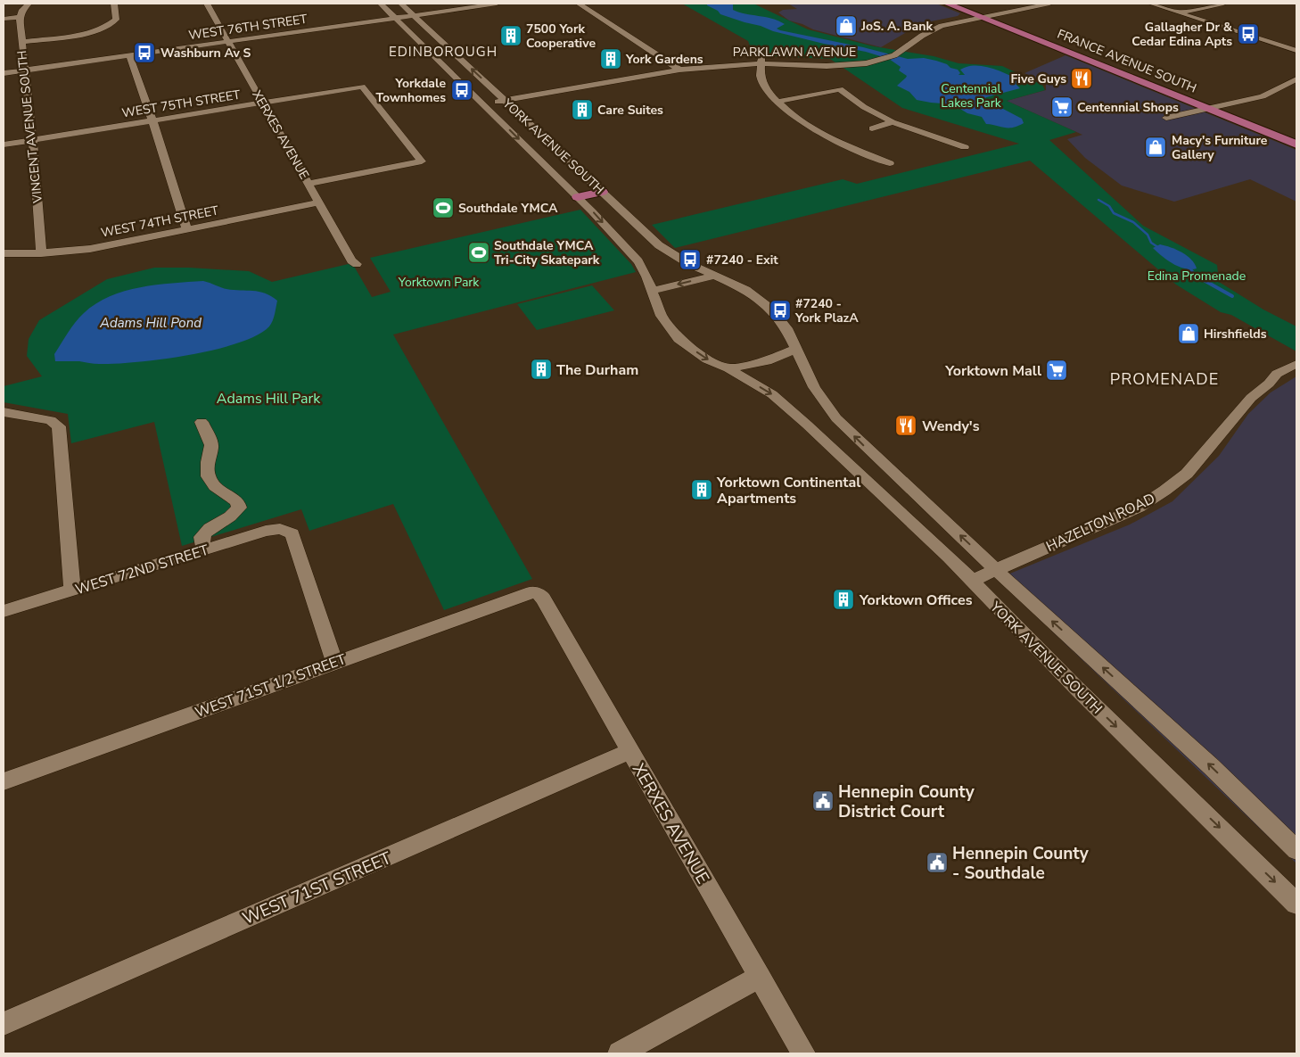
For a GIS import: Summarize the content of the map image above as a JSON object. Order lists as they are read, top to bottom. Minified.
{"streets":{"main road":["FRANCE AVENUE SOUTH"],"street":["WEST 76TH STREET","PARKLAWN AVENUE","WEST 75TH STREET","VINCENT AVENUE SOUTH","XERXES AVENUE","YORK AVENUE SOUTH","WEST 74TH STREET","HAZELTON ROAD","WEST 72ND STREET","WEST 71ST 1/2 STREET","WEST 71ST STREET"]},"crossings":[["WEST 76TH STREET","VINCENT AVENUE SOUTH"],["WEST 76TH STREET","XERXES AVENUE"],["WEST 76TH STREET","YORK AVENUE SOUTH"],["PARKLAWN AVENUE","FRANCE AVENUE SOUTH"],["PARKLAWN AVENUE","YORK AVENUE SOUTH"],["WEST 75TH STREET","VINCENT AVENUE SOUTH"],["WEST 75TH STREET","XERXES AVENUE"],["VINCENT AVENUE SOUTH","WEST 74TH STREET"],["XERXES AVENUE","WEST 74TH STREET"],["XERXES AVENUE","WEST 71ST 1/2 STREET"],["XERXES AVENUE","WEST 71ST STREET"],["YORK AVENUE SOUTH","HAZELTON ROAD"],["WEST 72ND STREET","WEST 71ST 1/2 STREET"]],"districts":["EDINBOROUGH","PROMENADE"],"water":["Adams Hill Pond"],"parks":["Centennial Lakes Park","Edina Promenade","Yorktown Park","Adams Hill Park"],"places":{"shop":["JoS. A. Bank","Macy's Furniture Gallery","Hirshfields"],"bus stop":["Gallagher Dr & Cedar Edina Apts","Washburn Av S","Yorkdale Townhomes","#7240 - Exit","#7240 - York PlazA"],"building":["7500 York Cooperative","York Gardens","Care Suites","The Durham","Yorktown Continental Apartments","Yorktown Offices"],"restaurant":["Five Guys","Wendy's"],"supermarket":["Centennial Shops","Yorktown Mall"],"sports":["Southdale YMCA","Southdale YMCA Tri-City Skatepark"],"public building":["Hennepin County District Court","Hennepin County - Southdale"]}}
